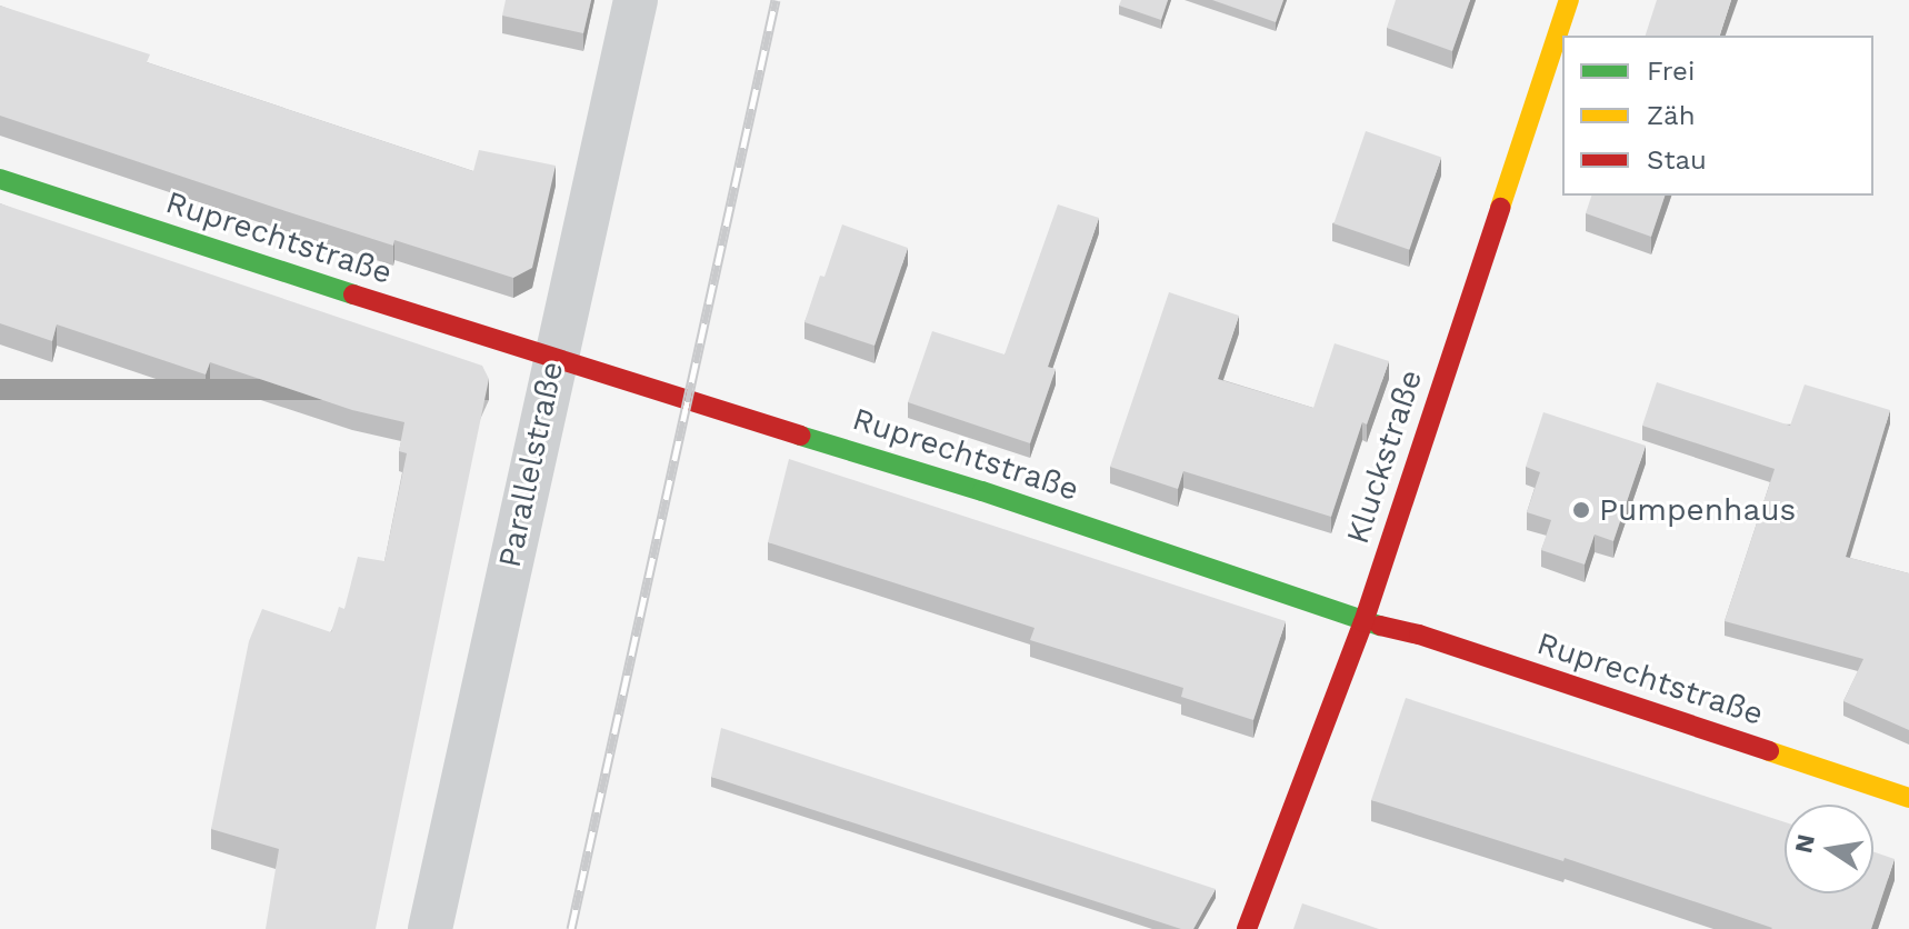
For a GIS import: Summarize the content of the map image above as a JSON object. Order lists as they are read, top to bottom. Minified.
{"streets":{"street":["Ruprechtstraße","Kluckstraße","Parallelstraße"]},"crossings":[["Ruprechtstraße","Kluckstraße"],["Ruprechtstraße","Parallelstraße"]],"places":["Pumpenhaus"],"legend":["Frei","Zäh","Stau"],"north":"left"}
